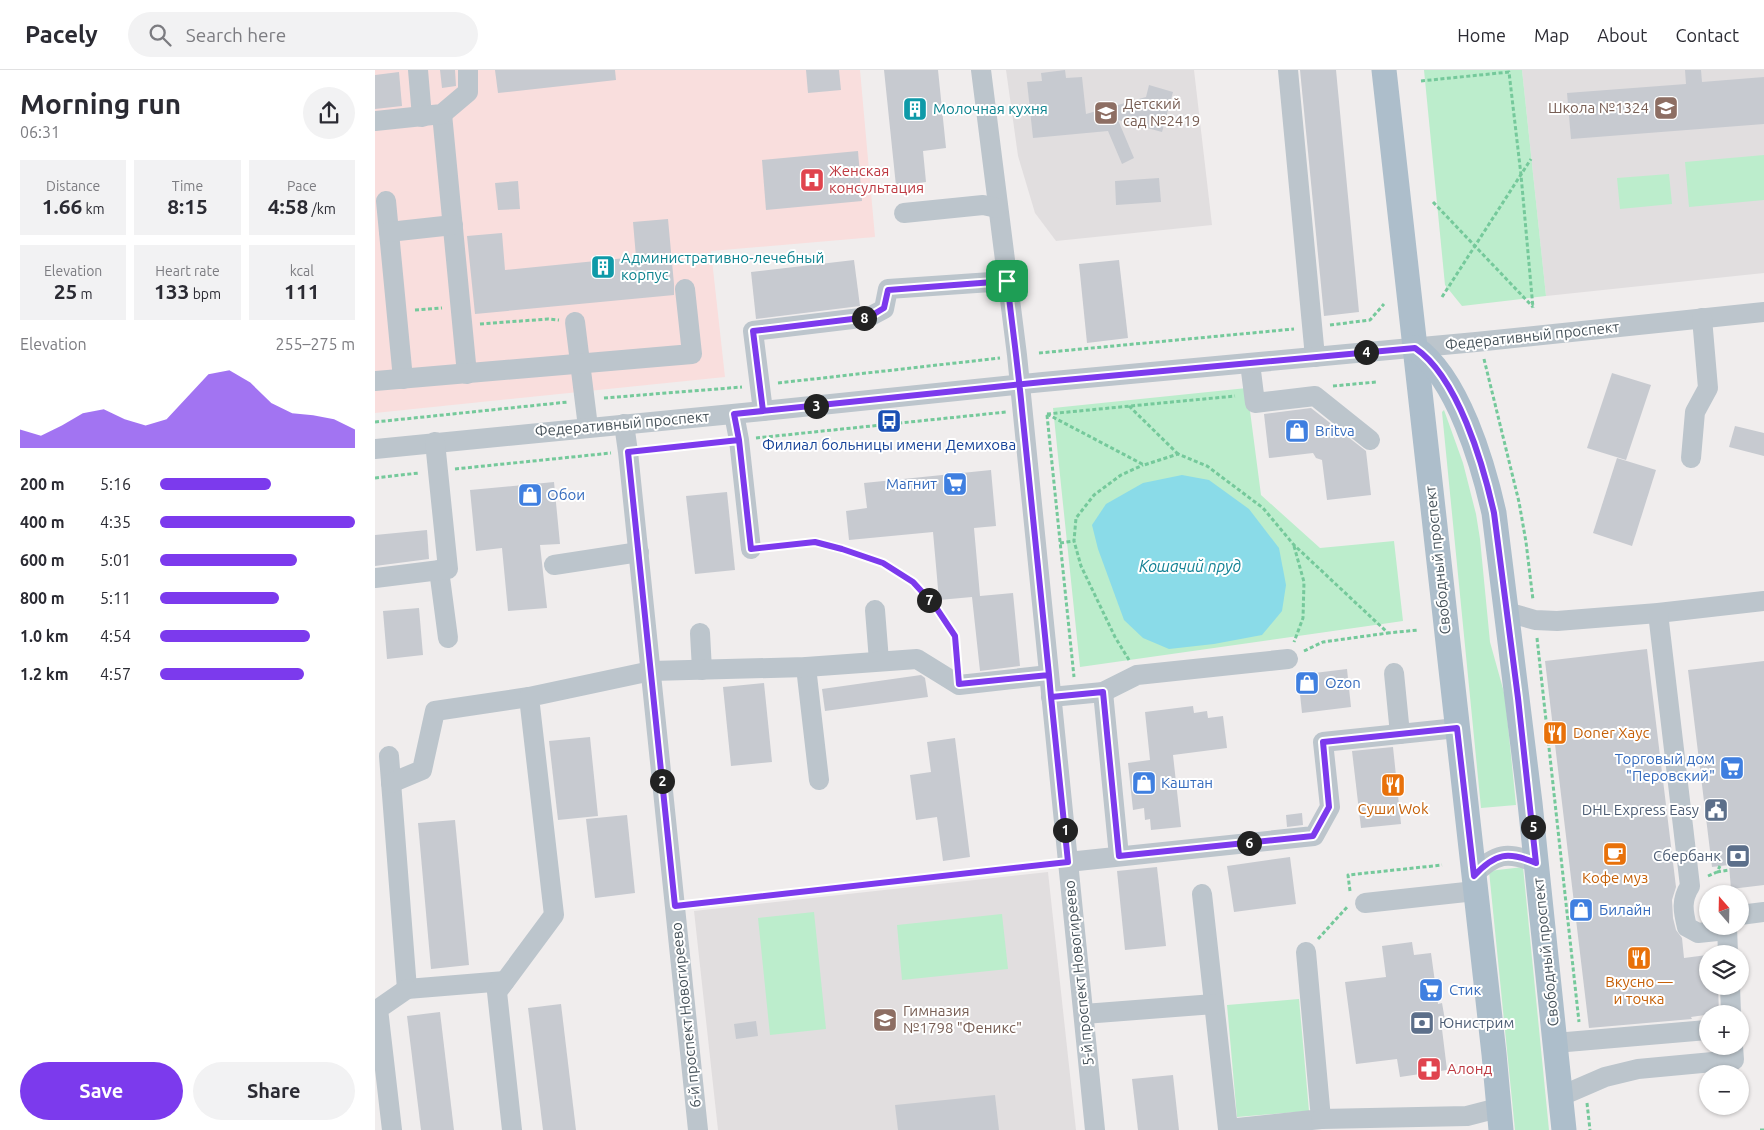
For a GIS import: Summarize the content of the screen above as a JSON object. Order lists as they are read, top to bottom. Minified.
{"streets":{"main road":["Свободный проспект"],"street":["Федеративный проспект","5-й проспект Новогиреево","6-й проспект Новогиреево"]},"crossings":[["Федеративный проспект","Свободный проспект"],["Федеративный проспект","5-й проспект Новогиреево"],["Федеративный проспект","6-й проспект Новогиреево"]],"water":["Кошачий пруд"],"places":{"school or university":["Школа №1324","Детский сад №2419","Гимназия №1798 \"Феникс\""],"building":["Молочная кухня","Административно-лечебный корпус"],"hospital":["Женская консультация"],"bus stop":["Филиал больницы имени Демихова"],"shop":["Britva","Обои","Ozon","Каштан","Билайн"],"supermarket":["Магнит","Торговый дом \"Перовский\"","Стик"],"restaurant":["Doner Хаус","Суши Wok","Вкусно — и точка"],"public building":["DHL Express Easy"],"cafe":["Кофе муз"],"bank":["Сбербанк","Юнистрим"],"pharmacy":["Алонд"]},"north":"top","page":{"header":"Pacely","search":"Search here","nav":["Home","Map","About","Contact"],"heading":["Morning run","06:31"],"stats":[["Distance","1.66 km"],["Time","8:15"],["Pace","4:58 /km"],["Elevation","25 m"],["Heart rate","133 bpm"],["kcal","111"]],"pins":["8","4","3","7","2","5","1","6"],"chart":["Elevation","255–275 m"],"list":[{"name":"200 m","note":"5:16"},{"name":"400 m","note":"4:35"},{"name":"600 m","note":"5:01"},{"name":"800 m","note":"5:11"},{"name":"1.0 km","note":"4:54"},{"name":"1.2 km","note":"4:57"}],"map_buttons":["+","−"],"buttons":["Save","Share"]}}
